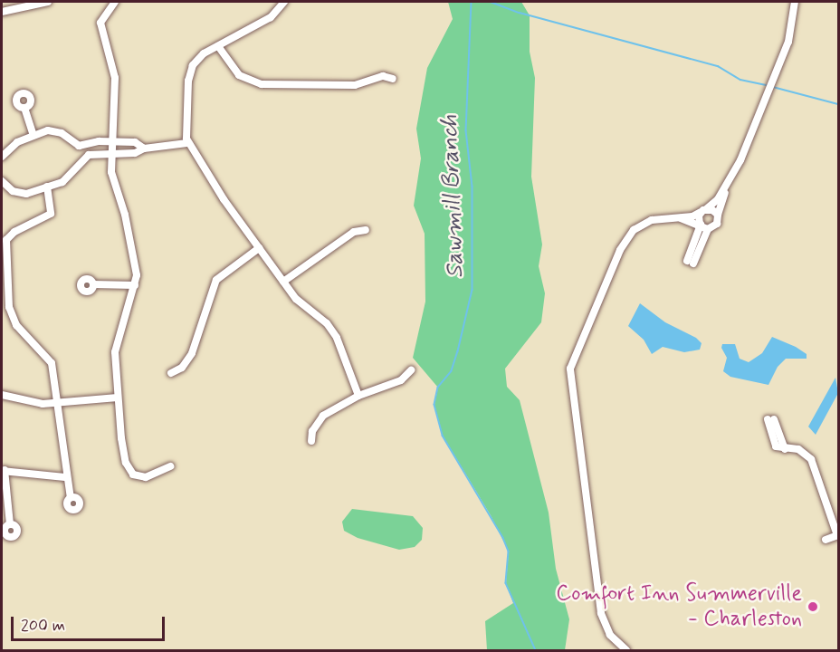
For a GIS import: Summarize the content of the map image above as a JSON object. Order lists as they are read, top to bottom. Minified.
{"water":["Sawmill Branch"],"places":["Comfort Inn Summerville - Charleston"],"scale_bar":"200 m"}
